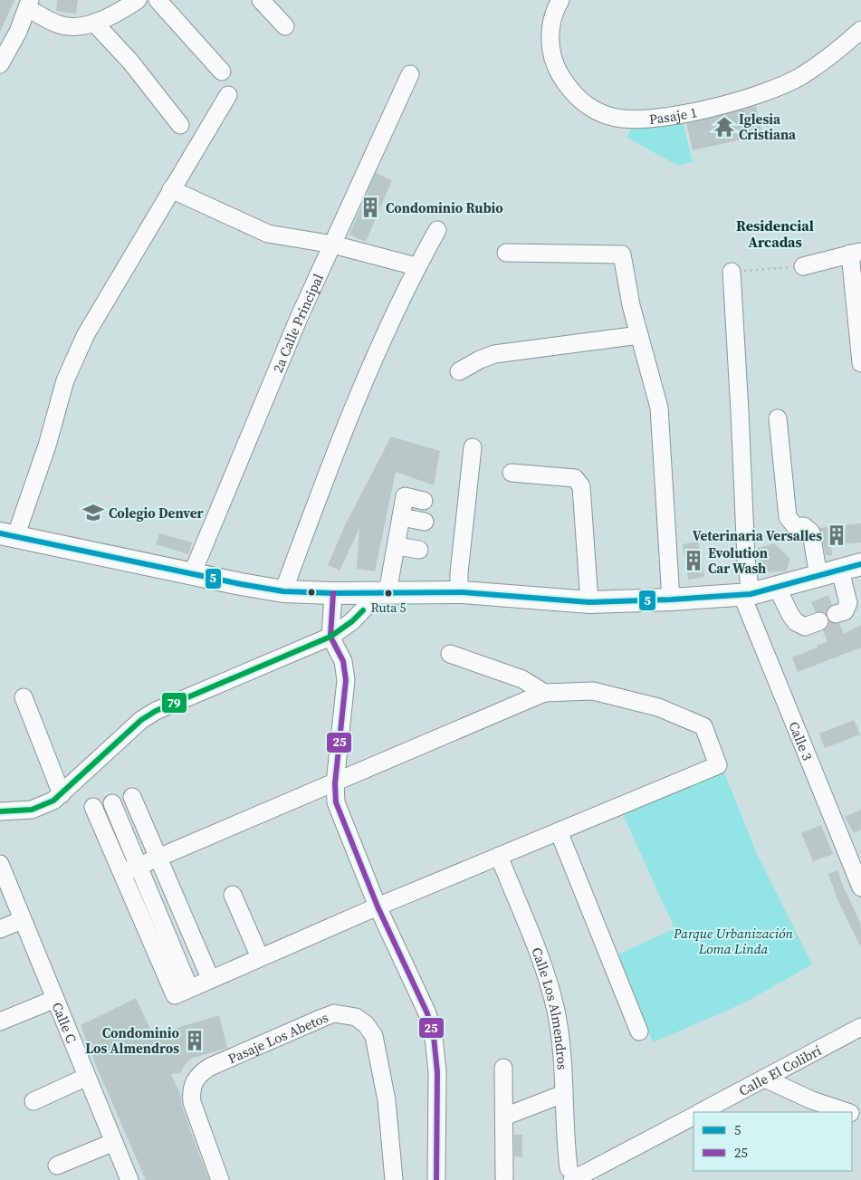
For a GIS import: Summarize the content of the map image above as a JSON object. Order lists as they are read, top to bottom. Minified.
{"streets":{"street":["Pasaje 1","2a Calle Principal","Calle 3","Calle Los Almendros","Calle C","Pasaje Los Abetos","Calle El Colibrí"]},"districts":["Residencial Arcadas"],"parks":["Parque Urbanización Loma Linda"],"places":{"temple":["Iglesia Cristiana"],"building":["Condominio Rubio","Veterinaria Versalles","Evolution Car Wash","Condominio Los Almendros"],"school or university":["Colegio Denver"],"other":["Ruta 5"]},"lines":["transit line 5","transit line 25","transit line 79"],"legend":["5","25"]}
